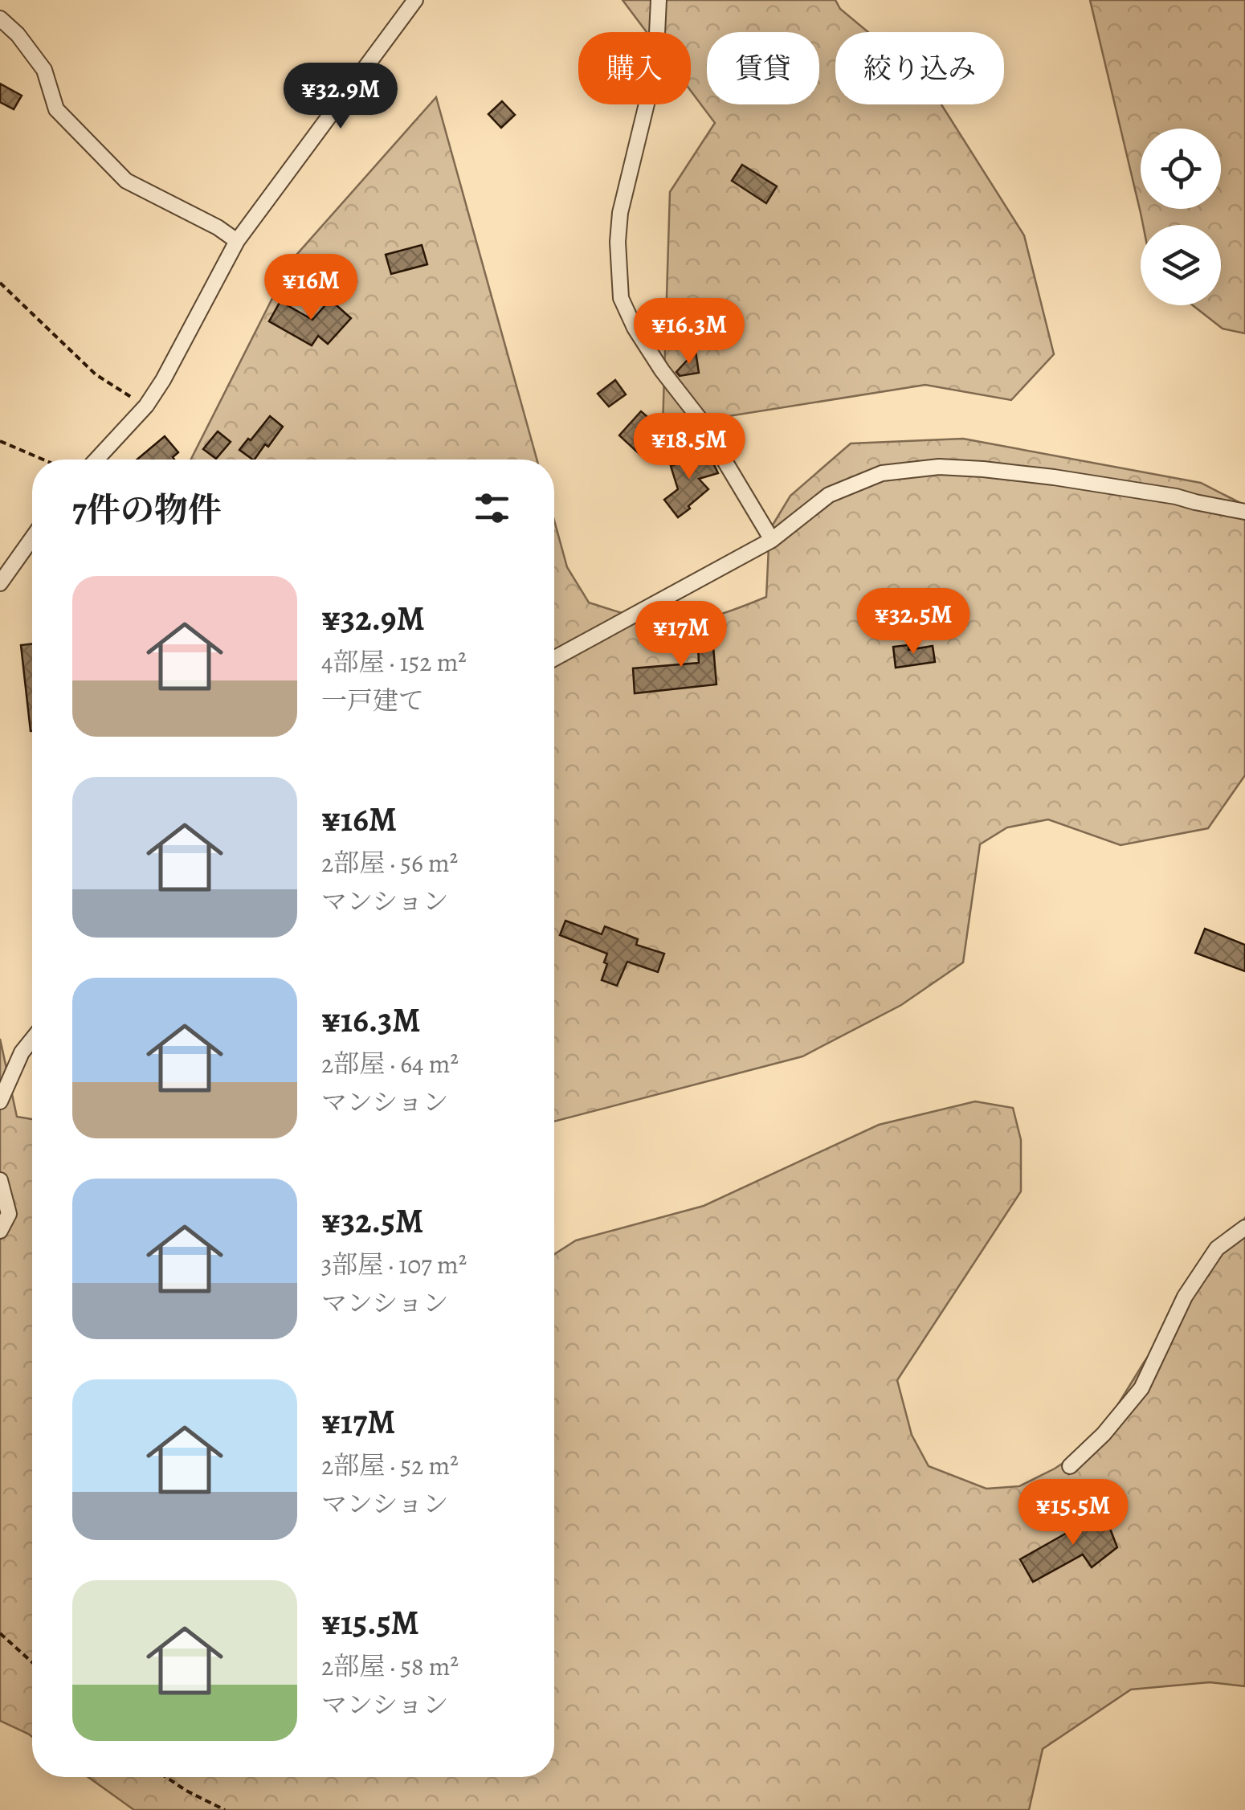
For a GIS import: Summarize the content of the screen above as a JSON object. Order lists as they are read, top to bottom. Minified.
{"page":{"chip":["購入","賃貸","絞り込み"],"price":["¥32.9M","¥16M","¥16.3M","¥18.5M","¥32.5M","¥17M","¥15.5M"],"heading":"7件の物件","list":[{"name":"¥32.9M","note":"4部屋 · 152 m² · 一戸建て"},{"name":"¥16M","note":"2部屋 · 56 m² · マンション"},{"name":"¥16.3M","note":"2部屋 · 64 m² · マンション"},{"name":"¥32.5M","note":"3部屋 · 107 m² · マンション"},{"name":"¥17M","note":"2部屋 · 52 m² · マンション"},{"name":"¥15.5M","note":"2部屋 · 58 m² · マンション"}]}}
